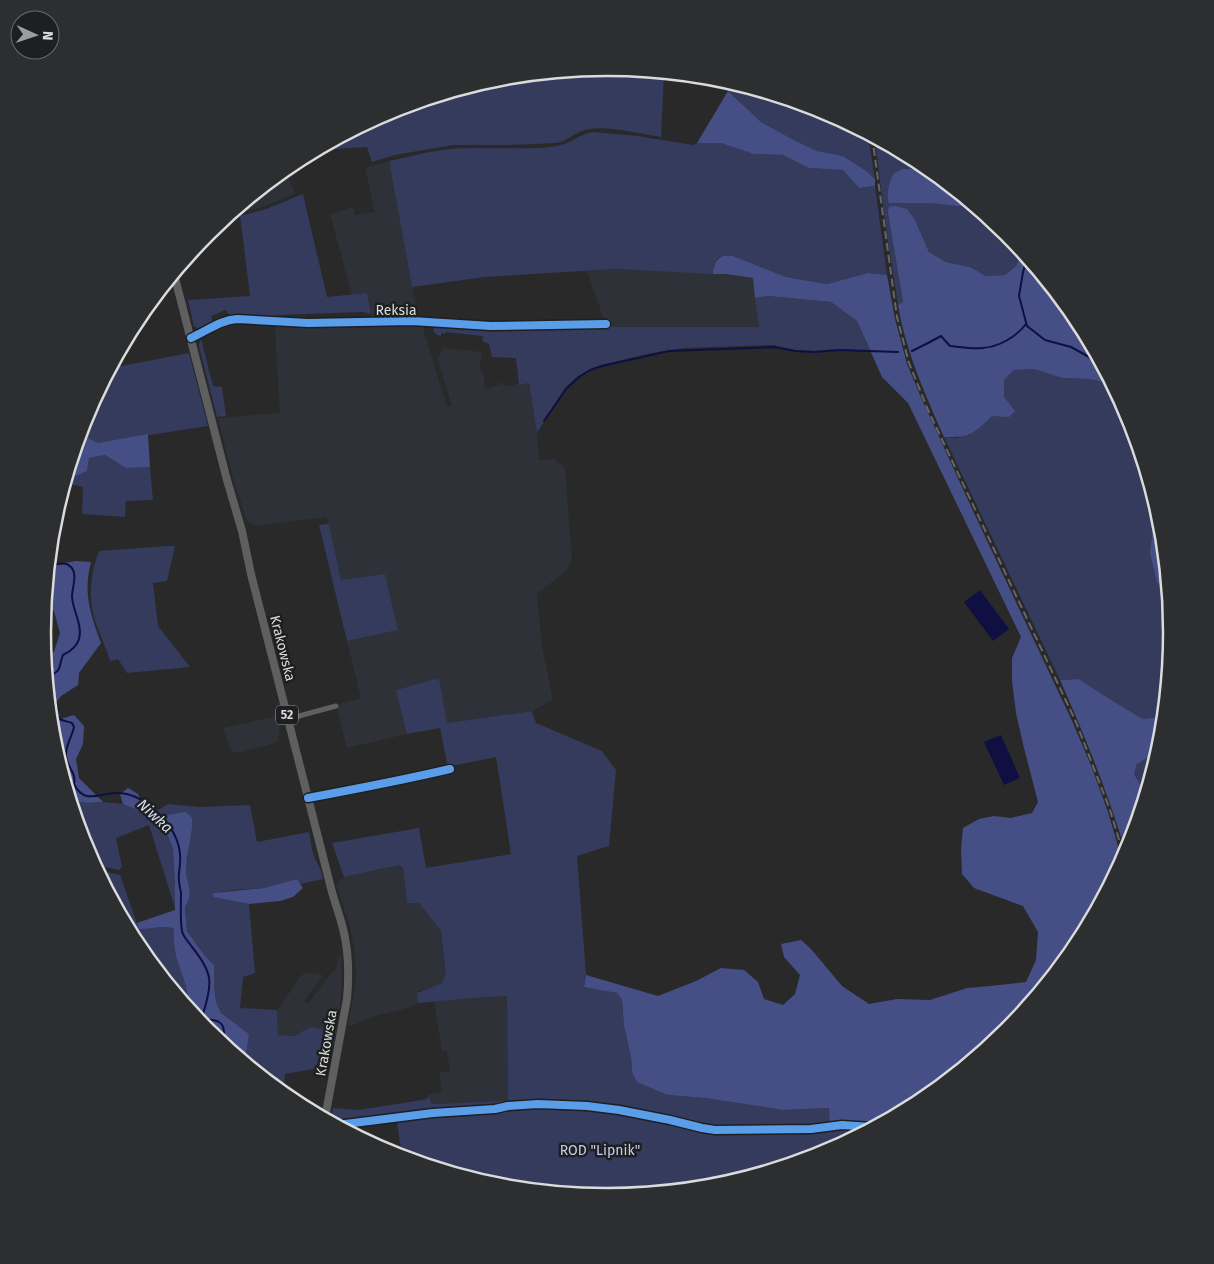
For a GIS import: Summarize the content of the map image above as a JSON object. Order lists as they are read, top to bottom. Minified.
{"streets":{"main road":["Krakowska","52"],"street":["Reksia"]},"crossings":[["Reksia","Krakowska"]],"water":["Niwka"],"parks":["ROD \"Lipnik\""],"north":"right"}
